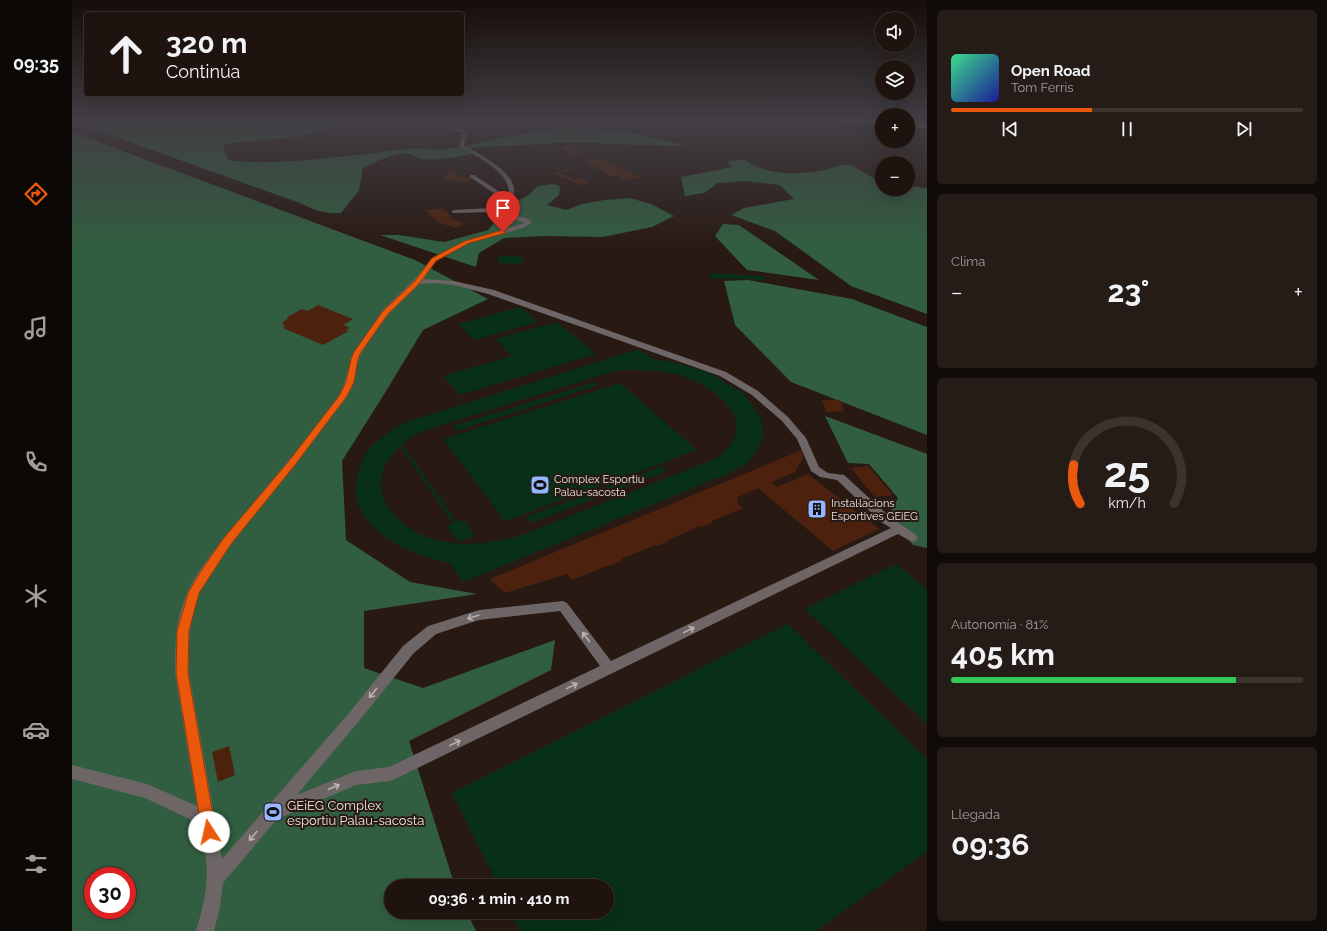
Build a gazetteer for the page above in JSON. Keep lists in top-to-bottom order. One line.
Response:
{"places":{"sports":["Complex Esportiu Palau-sacosta","GEiEG Complex esportiu Palau-sacosta"],"building":["Instal·lacions Esportives GEiEG"]},"page":{"tabs":"09:35","map_buttons":["+","−"],"turn":["320 m","Continúa"],"song":["Open Road","Tom Ferris"],"tile":["Clima",["Autonomía · 81%","405 km"],["Llegada","09:36"]],"heat":["−","23°","+"],"limit":"30","trip":"09:36 · 1 min · 410 m","gauge":["25","km/h"]}}
